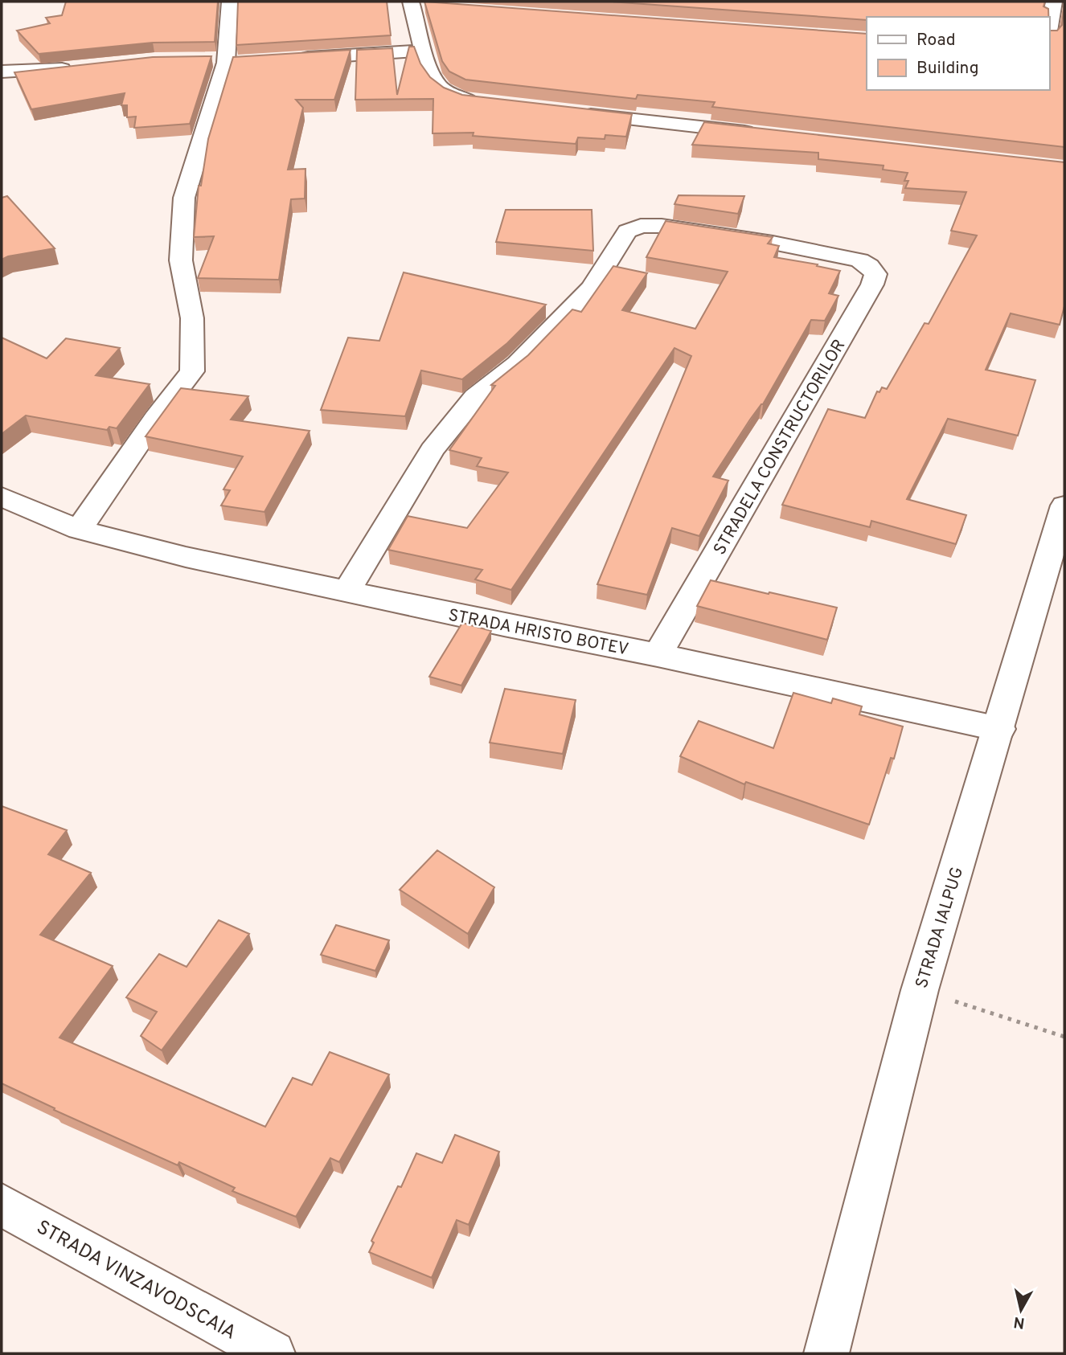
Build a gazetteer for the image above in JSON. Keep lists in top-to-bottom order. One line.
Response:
{"streets":{"street":["STRADELA CONSTRUCTORILOR","STRADA HRISTO BOTEV","STRADA IALPUG","STRADA VINZAVODSCAIA"]},"crossings":[["STRADELA CONSTRUCTORILOR","STRADA HRISTO BOTEV"],["STRADA HRISTO BOTEV","STRADA IALPUG"]],"legend":["Road","Building"],"north":"bottom"}
